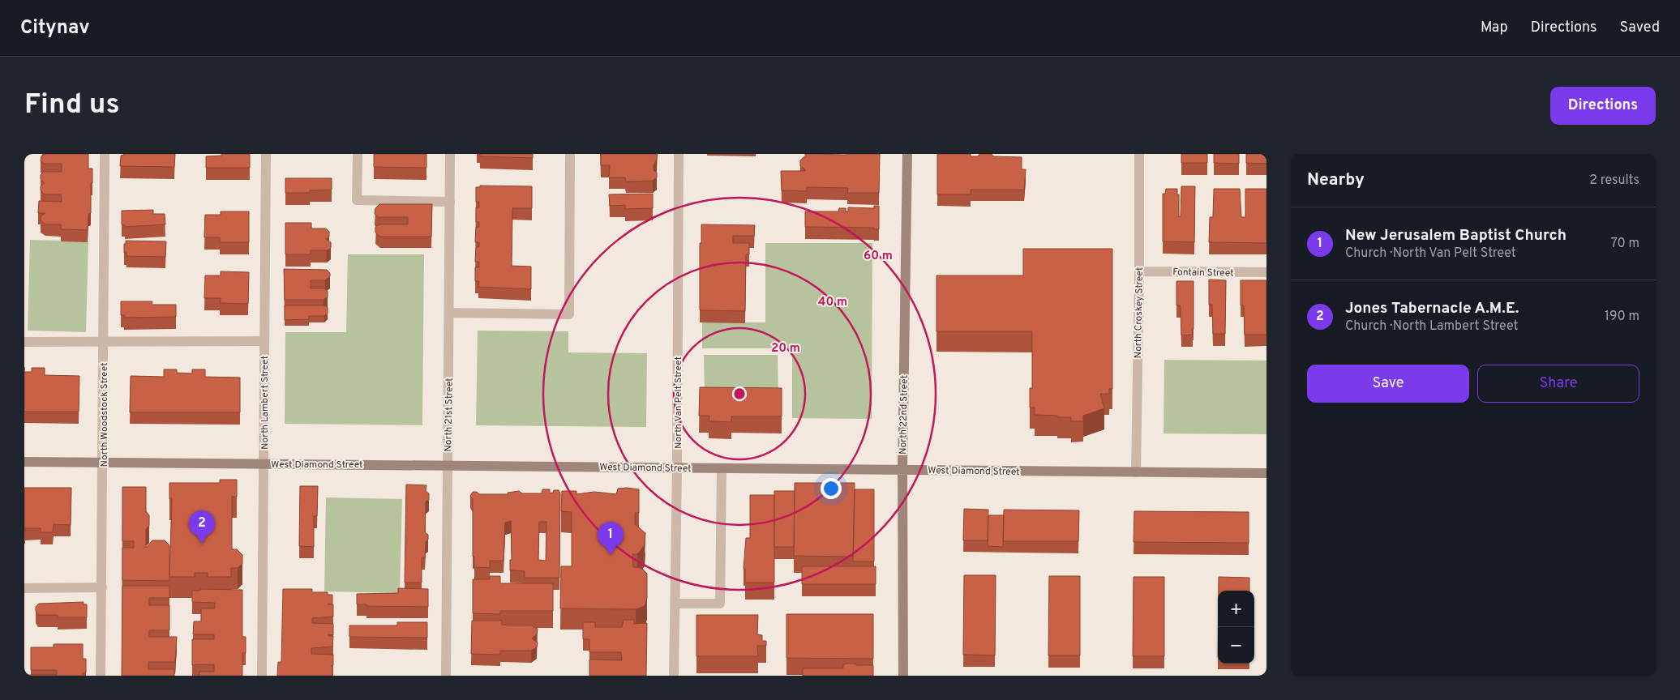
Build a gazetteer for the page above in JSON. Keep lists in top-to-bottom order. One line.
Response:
{"streets":{"main road":["North 22nd Street","West Diamond Street"],"street":["Fontain Street","North Croskey Street","North Lambert Street","North Van Pelt Street","North Woodstock Street","North 21st Street"]},"crossings":[["Fontain Street","North Croskey Street"],["North Croskey Street","West Diamond Street"],["North Lambert Street","West Diamond Street"],["North Van Pelt Street","West Diamond Street"],["North Woodstock Street","West Diamond Street"],["North 21st Street","West Diamond Street"],["North 22nd Street","West Diamond Street"]],"page":{"header":"Citynav","nav":["Map","Directions","Saved"],"buttons":["Directions",["Save","Share"]],"title":"Find us","heading":["Nearby","2 results"],"list":[{"mark":"1","name":"New Jerusalem Baptist Church","note":"Church · North Van Pelt Street","value":"70 m"},{"mark":"2","name":"Jones Tabernacle A.M.E.","note":"Church · North Lambert Street","value":"190 m"}],"pins":["2","1"],"map_buttons":["+","−"]},"rings":["60 m","40 m","20 m"]}
